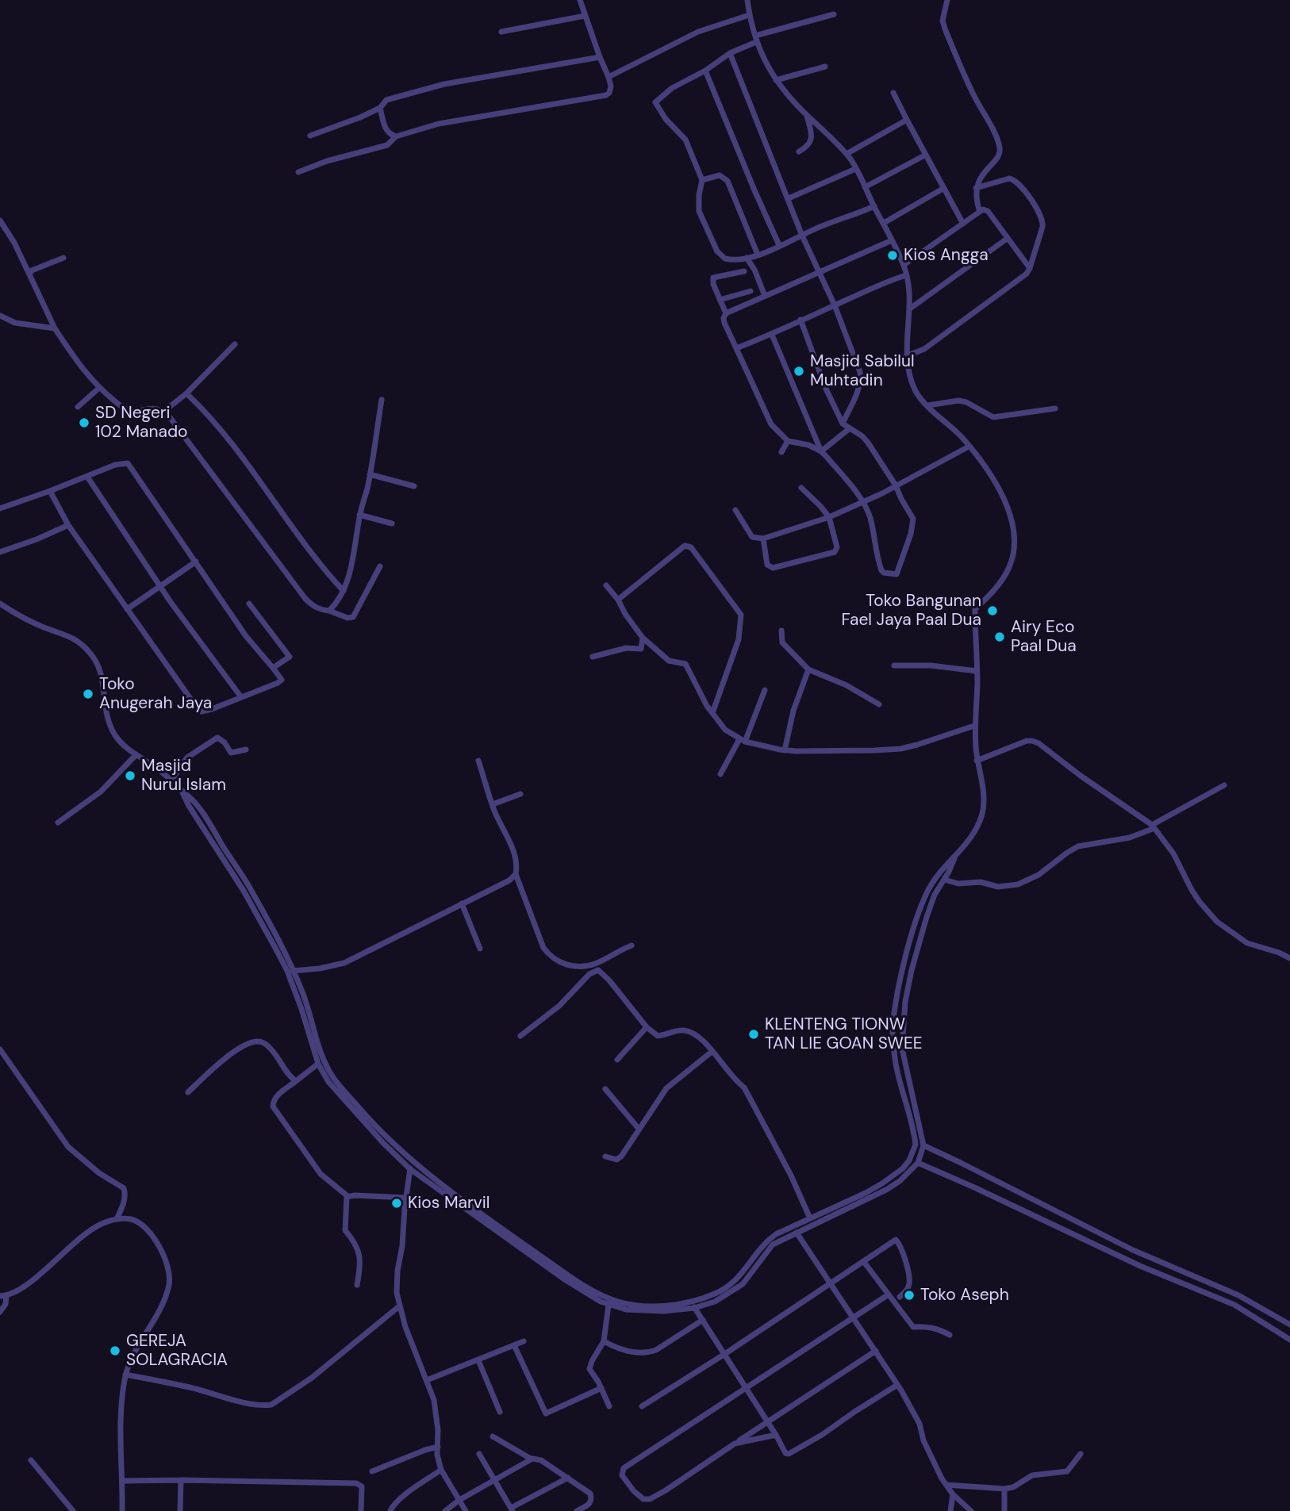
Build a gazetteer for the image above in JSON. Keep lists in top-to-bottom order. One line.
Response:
{"places":["Kios Angga","Masjid Sabilul Muhtadin","SD Negeri 102 Manado","Toko Bangunan Fael Jaya Paal Dua","Airy Eco Paal Dua","Toko Anugerah Jaya","Masjid Nurul Islam","KLENTENG TIONW TAN LIE GOAN SWEE","Kios Marvil","Toko Aseph","GEREJA SOLAGRACIA"]}
